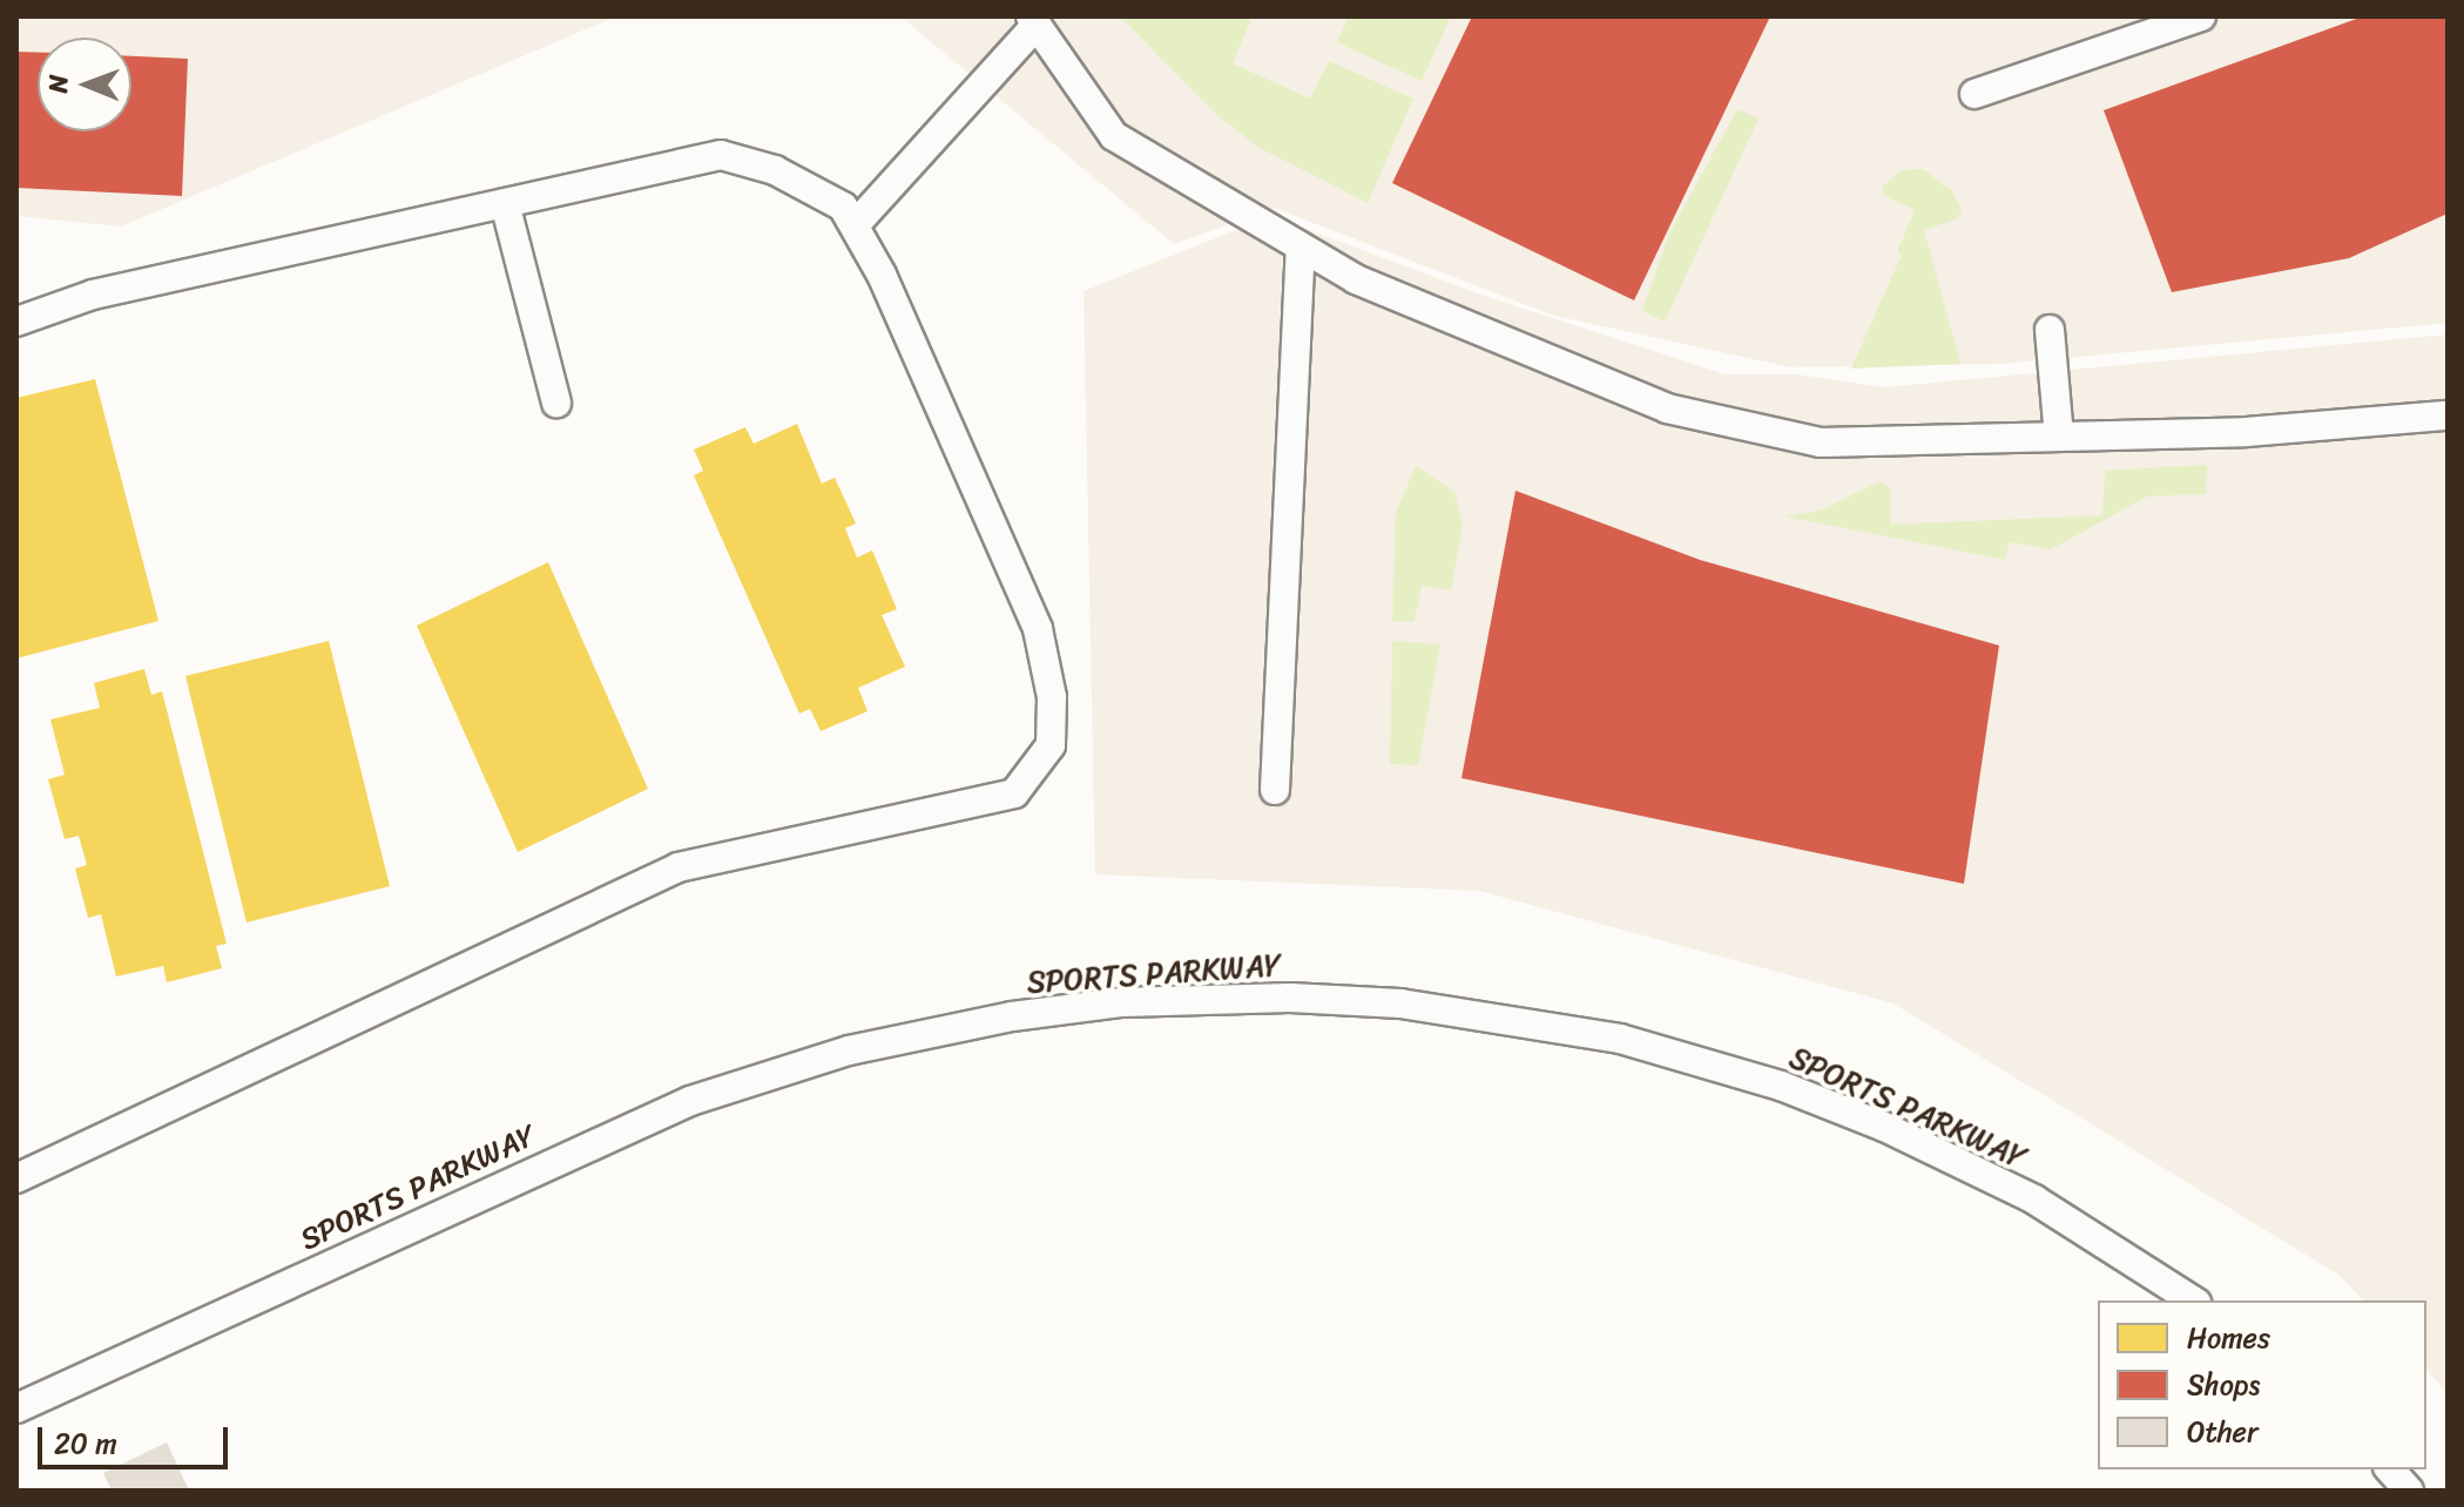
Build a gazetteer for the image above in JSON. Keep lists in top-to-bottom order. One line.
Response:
{"streets":{"lane":["SPORTS PARKWAY"]},"legend":["Homes","Shops","Other"],"scale_bar":"20 m","north":"left"}
